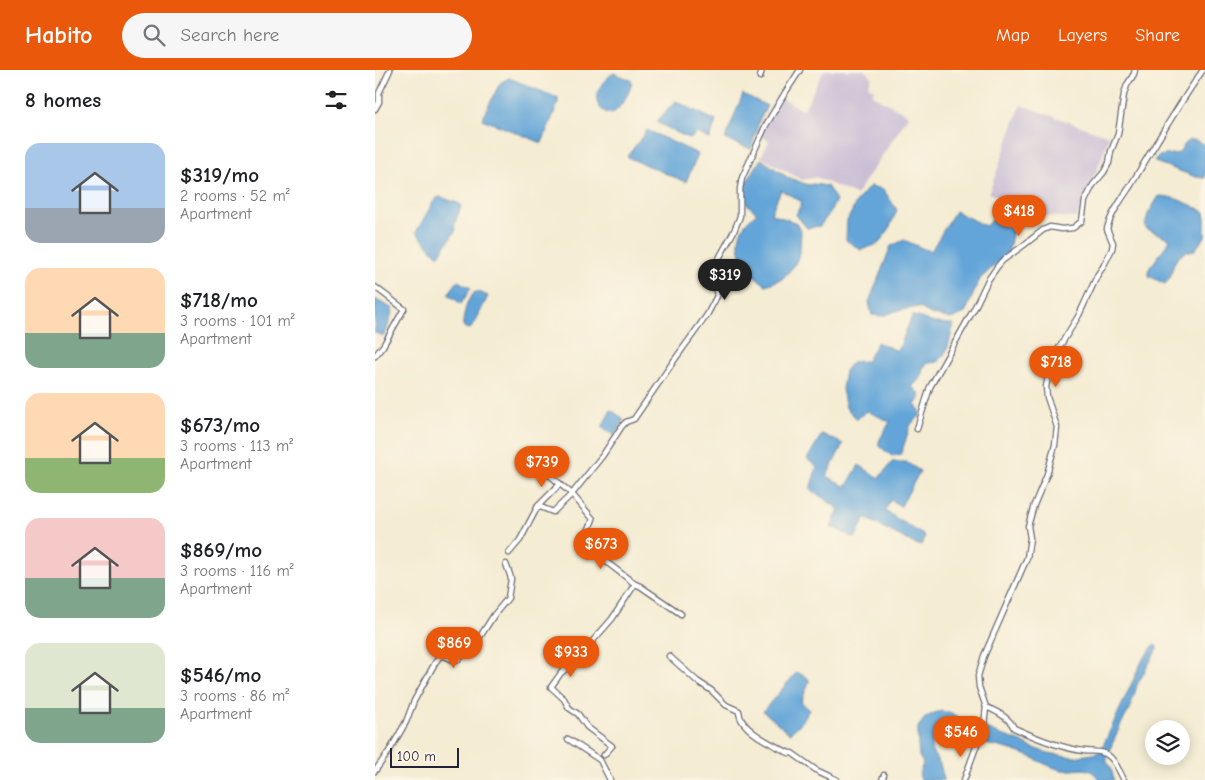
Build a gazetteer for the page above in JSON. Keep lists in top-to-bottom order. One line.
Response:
{"scale_bar":"100 m","page":{"header":"Habito","search":"Search here","nav":["Map","Layers","Share"],"heading":"8 homes","list":[{"name":"$319/mo","note":"2 rooms · 52 m² · Apartment"},{"name":"$718/mo","note":"3 rooms · 101 m² · Apartment"},{"name":"$673/mo","note":"3 rooms · 113 m² · Apartment"},{"name":"$869/mo","note":"3 rooms · 116 m² · Apartment"},{"name":"$546/mo","note":"3 rooms · 86 m² · Apartment"}],"price":["$418","$319","$718","$739","$673","$869","$933","$546"],"scale":"100 m"}}
